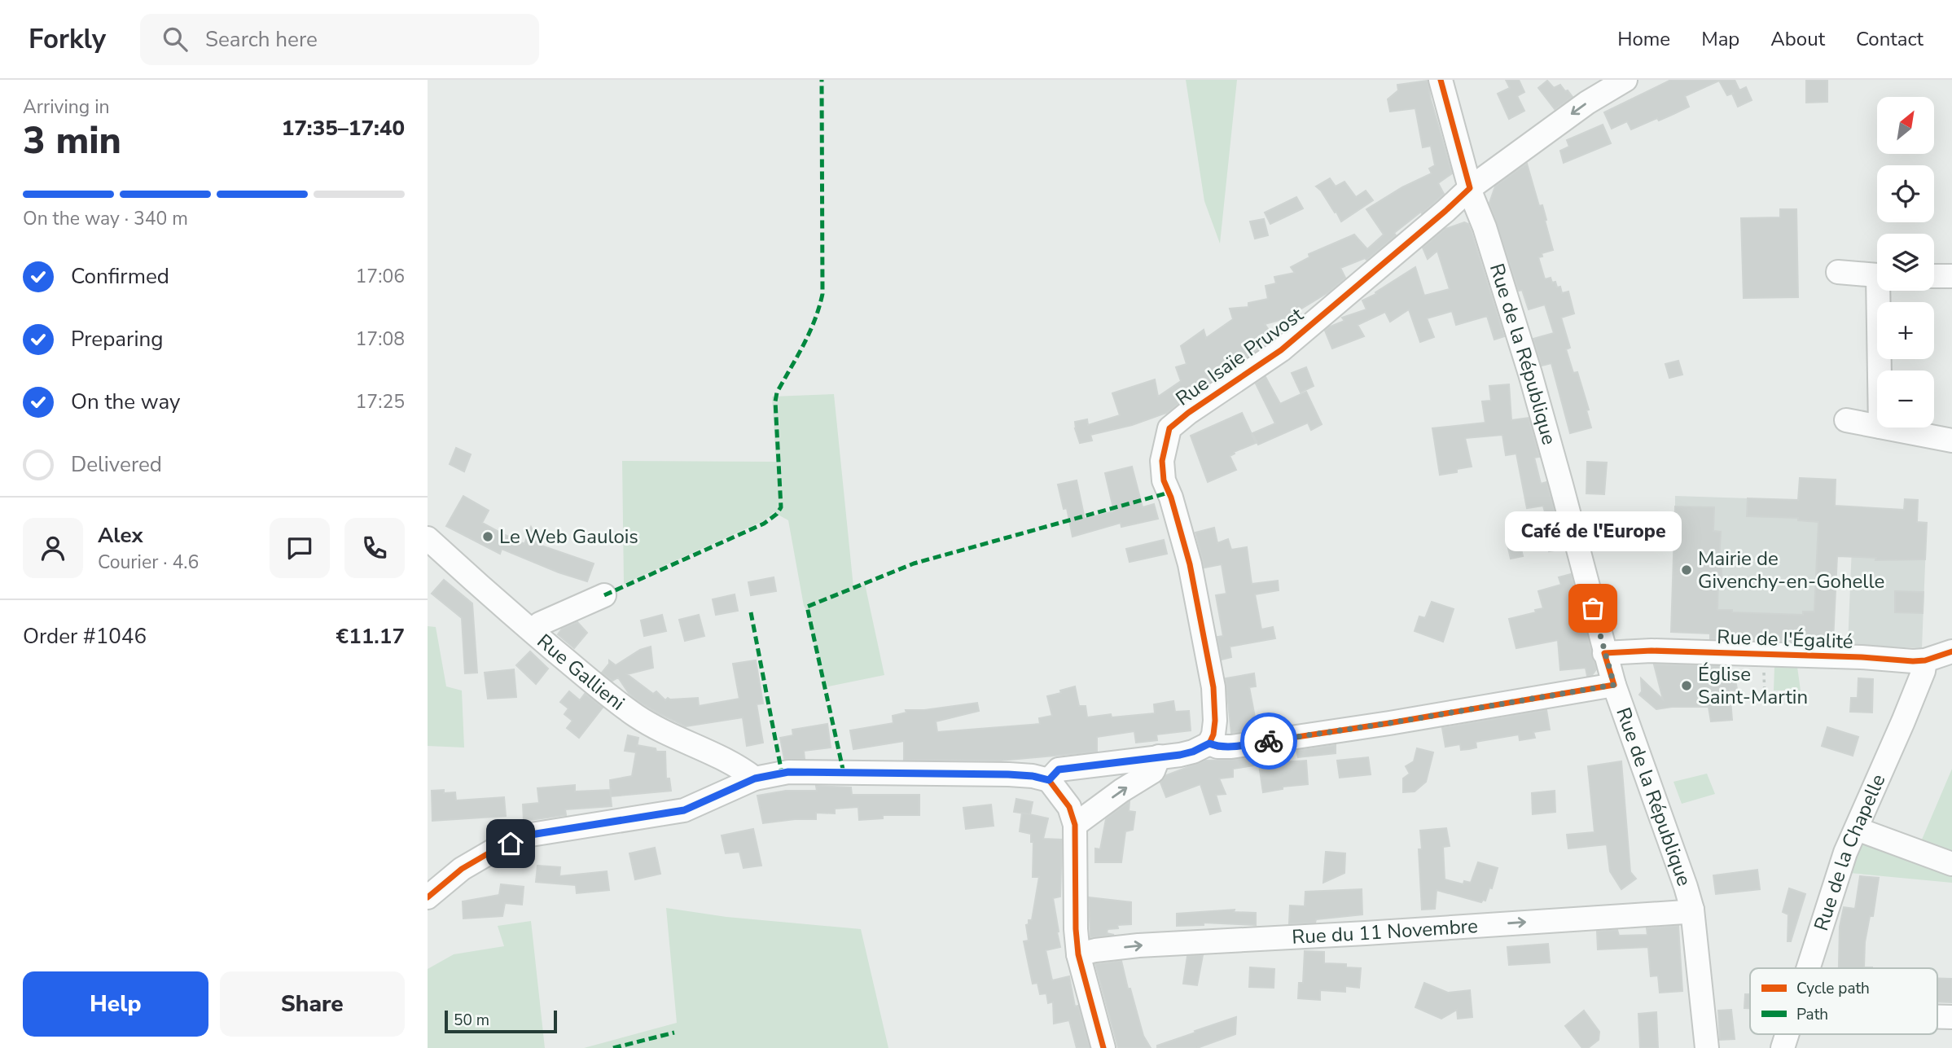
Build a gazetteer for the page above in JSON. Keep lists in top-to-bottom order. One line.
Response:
{"streets":{"street":["Rue de la République","Rue Isaïe Pruvost","Rue de l'Égalité","Rue Gallieni","Rue de la Chapelle","Rue du 11 Novembre"]},"crossings":[["Rue de la République","Rue Isaïe Pruvost"],["Rue de la République","Rue de l'Égalité"],["Rue de la République","Rue du 11 Novembre"],["Rue de l'Égalité","Rue de la Chapelle"]],"places":["Le Web Gaulois","Mairie de Givenchy-en-Gohelle","Café de l'Europe","Église Saint-Martin"],"legend":["Cycle path","Path"],"scale_bar":"50 m","north":"top right","page":{"header":"Forkly","search":"Search here","nav":["Home","Map","About","Contact"],"heading":["3 min","Arriving in","17:35–17:40"],"panel":["Alex","Courier · 4.6","Order #1046","€11.17"],"map_buttons":["+","−"],"bar":"On the way · 340 m","list":[["Confirmed","17:06"],["Preparing","17:08"],["On the way","17:25"],"Delivered"],"bubble":"Café de l'Europe","buttons":["Help","Share"],"scale":"50 m"}}
